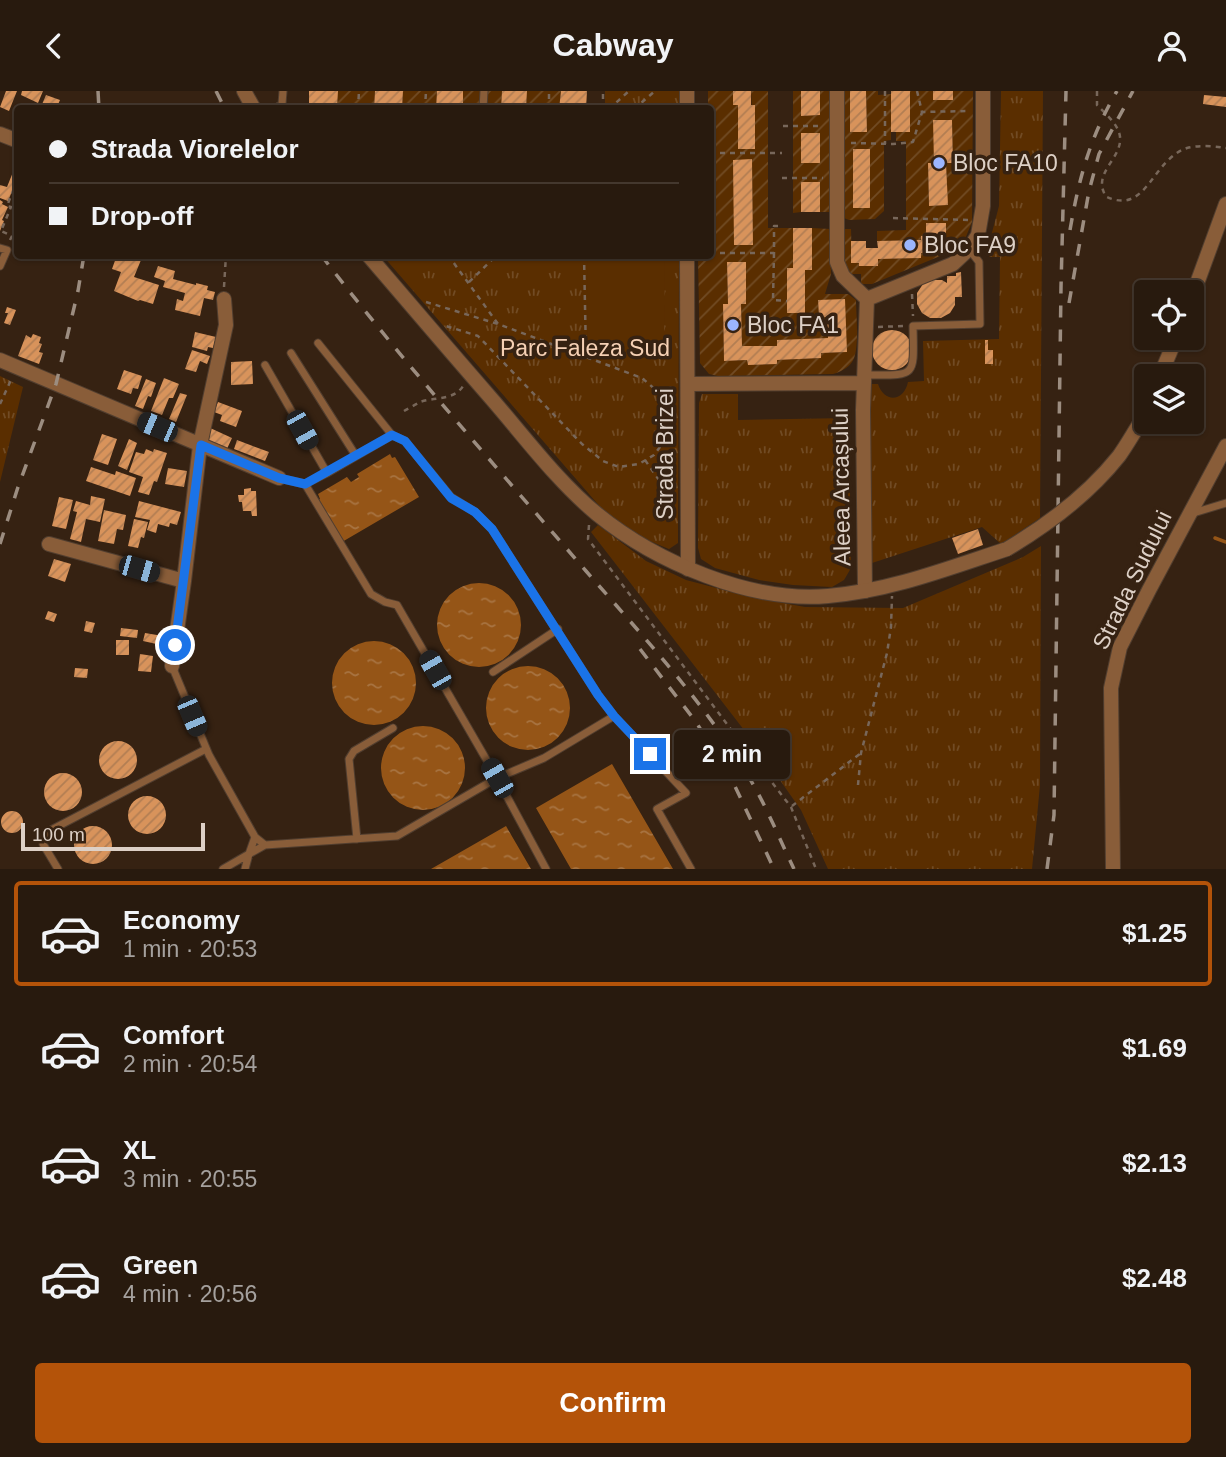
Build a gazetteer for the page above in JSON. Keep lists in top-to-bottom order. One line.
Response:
{"streets":{"street":["Strada Brizei","Aleea Arcașului","Strada Sudului"]},"crossings":[["Strada Brizei","Aleea Arcașului"]],"parks":["Parc Faleza Sud"],"places":["Bloc FA10","Bloc FA9","Bloc FA1"],"scale_bar":"100 m","page":{"header":"Cabway","banner":["Strada Viorelelor","Drop-off"],"bubble":"2 min","scale":"100 m","list":[{"name":"Economy","note":"1 min · 20:53","value":"$1.25"},{"name":"Comfort","note":"2 min · 20:54","value":"$1.69"},{"name":"XL","note":"3 min · 20:55","value":"$2.13"},{"name":"Green","note":"4 min · 20:56","value":"$2.48"}],"buttons":"Confirm"}}
